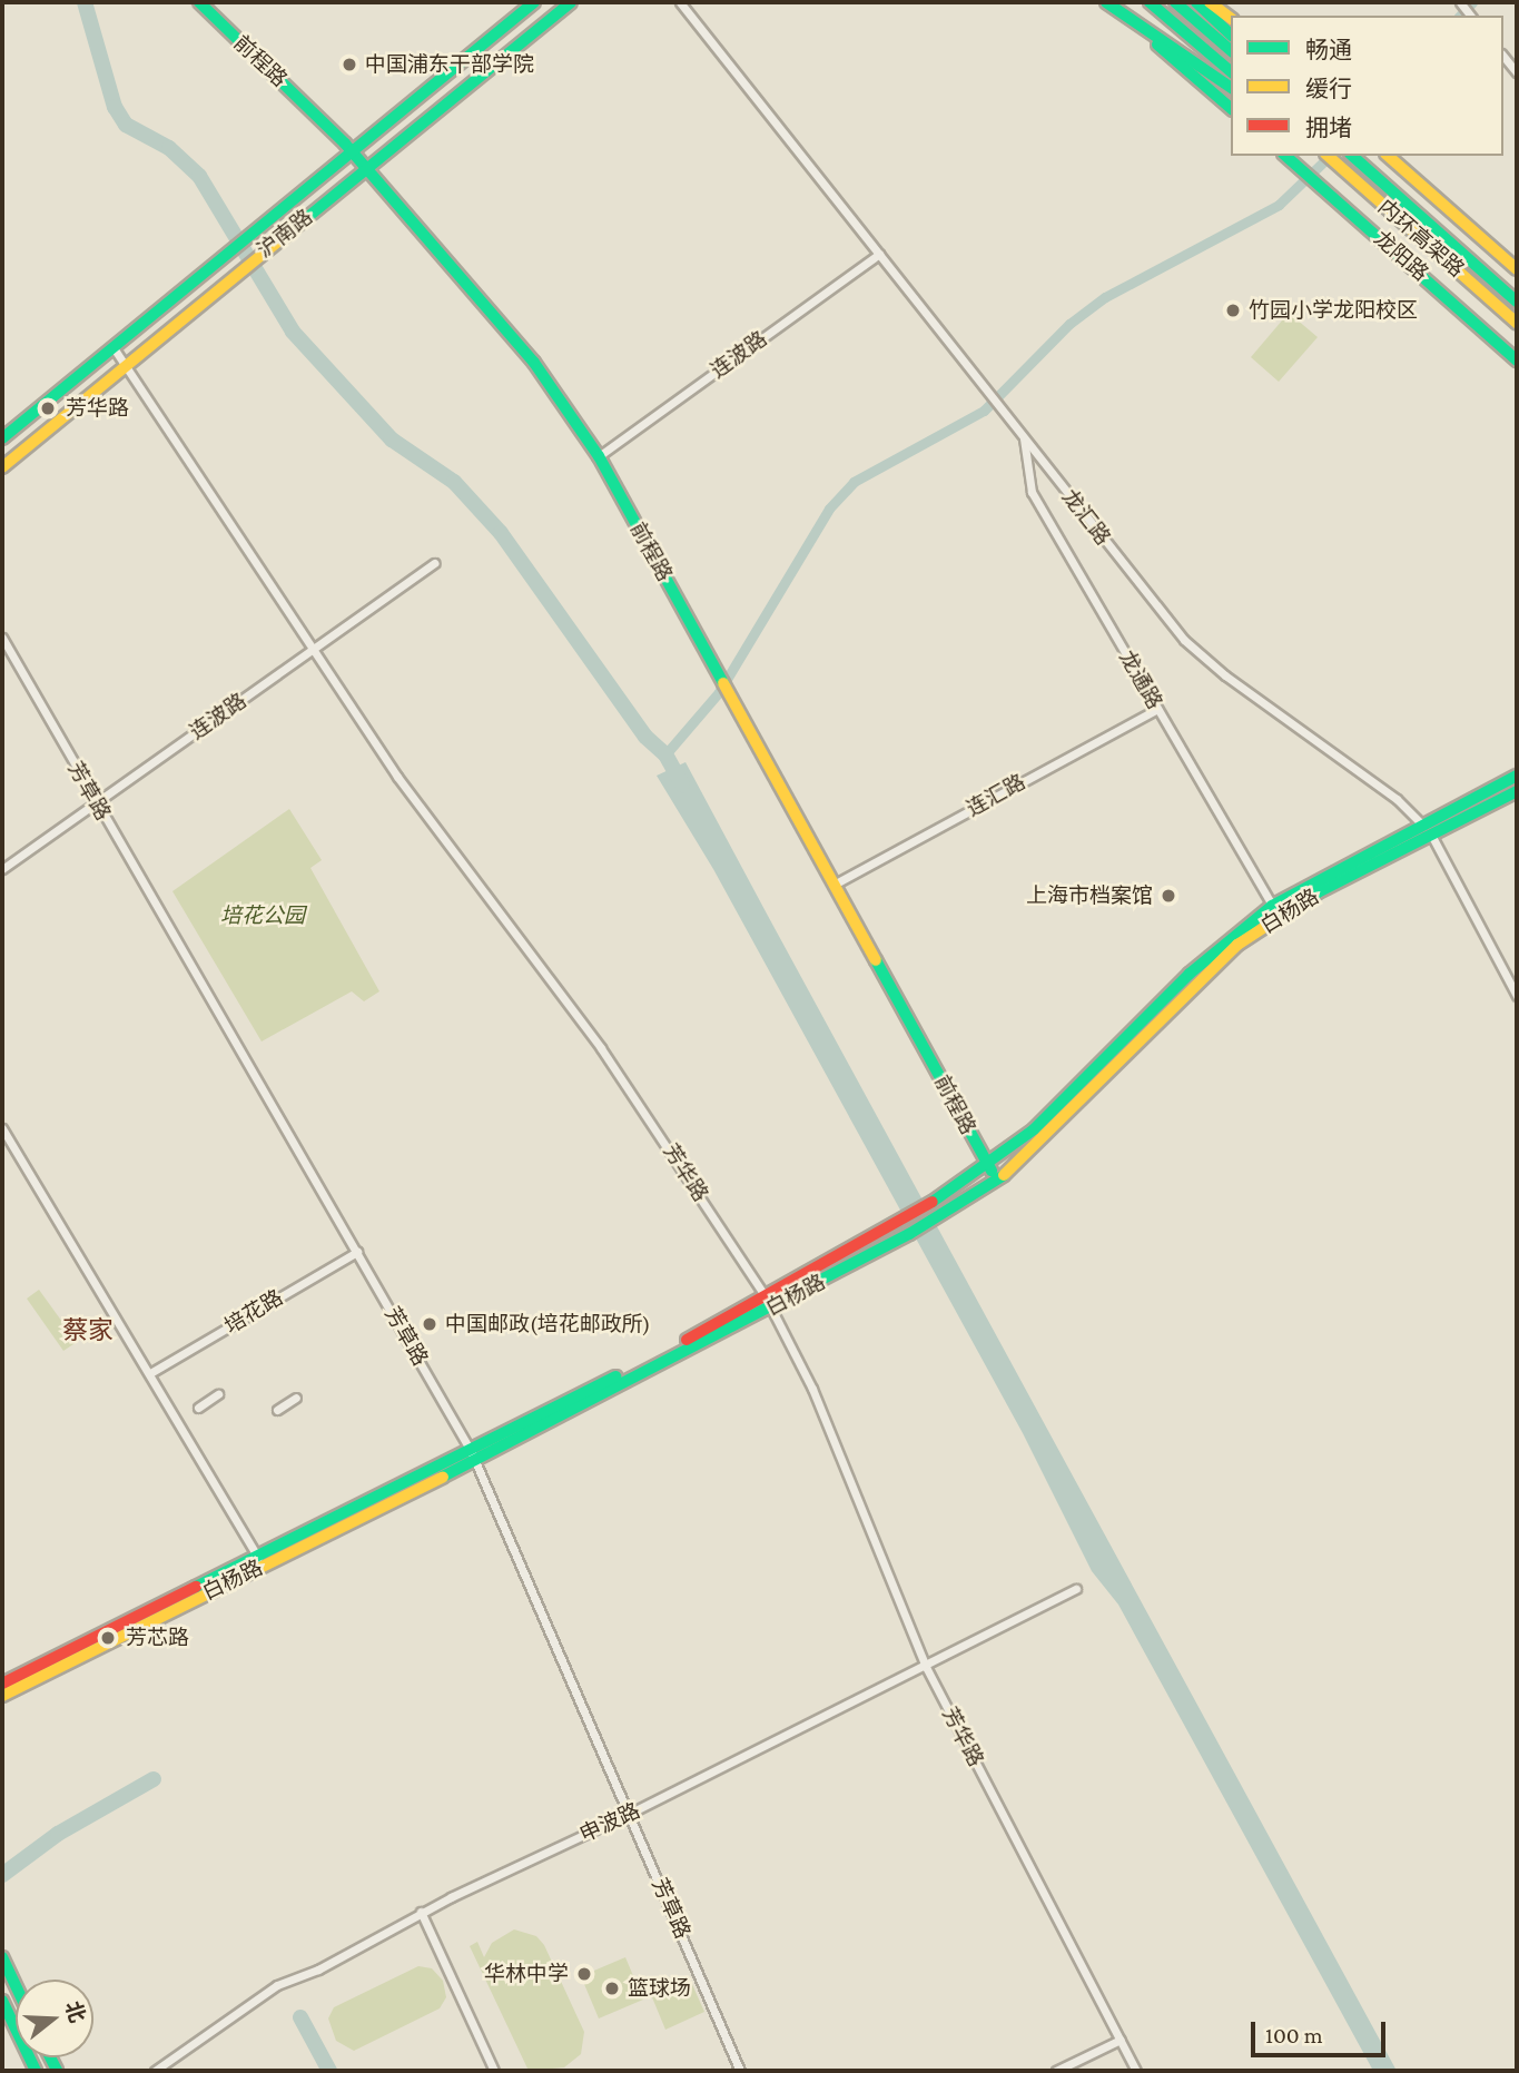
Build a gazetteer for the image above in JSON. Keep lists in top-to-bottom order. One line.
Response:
{"streets":{"main road":["前程路","沪南路","内环高架路","龙阳路","白杨路"],"street":["连波路","龙汇路","龙通路","芳草路","连汇路","芳华路","培花路","申波路"]},"crossings":[["前程路","沪南路"],["前程路","连波路"],["前程路","连汇路"],["前程路","白杨路"],["沪南路","芳华路"],["连波路","龙汇路"],["连波路","芳草路"],["连波路","芳华路"],["龙汇路","龙通路"],["龙汇路","白杨路"],["龙通路","连汇路"],["龙通路","白杨路"],["芳草路","白杨路"],["芳草路","培花路"],["芳草路","申波路"],["白杨路","芳华路"],["芳华路","申波路"]],"districts":["蔡家"],"parks":["培花公园"],"places":["中国浦东干部学院","竹园小学龙阳校区","芳华路","上海市档案馆","中国邮政(培花邮政所)","芳芯路","华林中学","篮球场"],"legend":["畅通","缓行","拥堵"],"scale_bar":"100 m","north":"right"}
